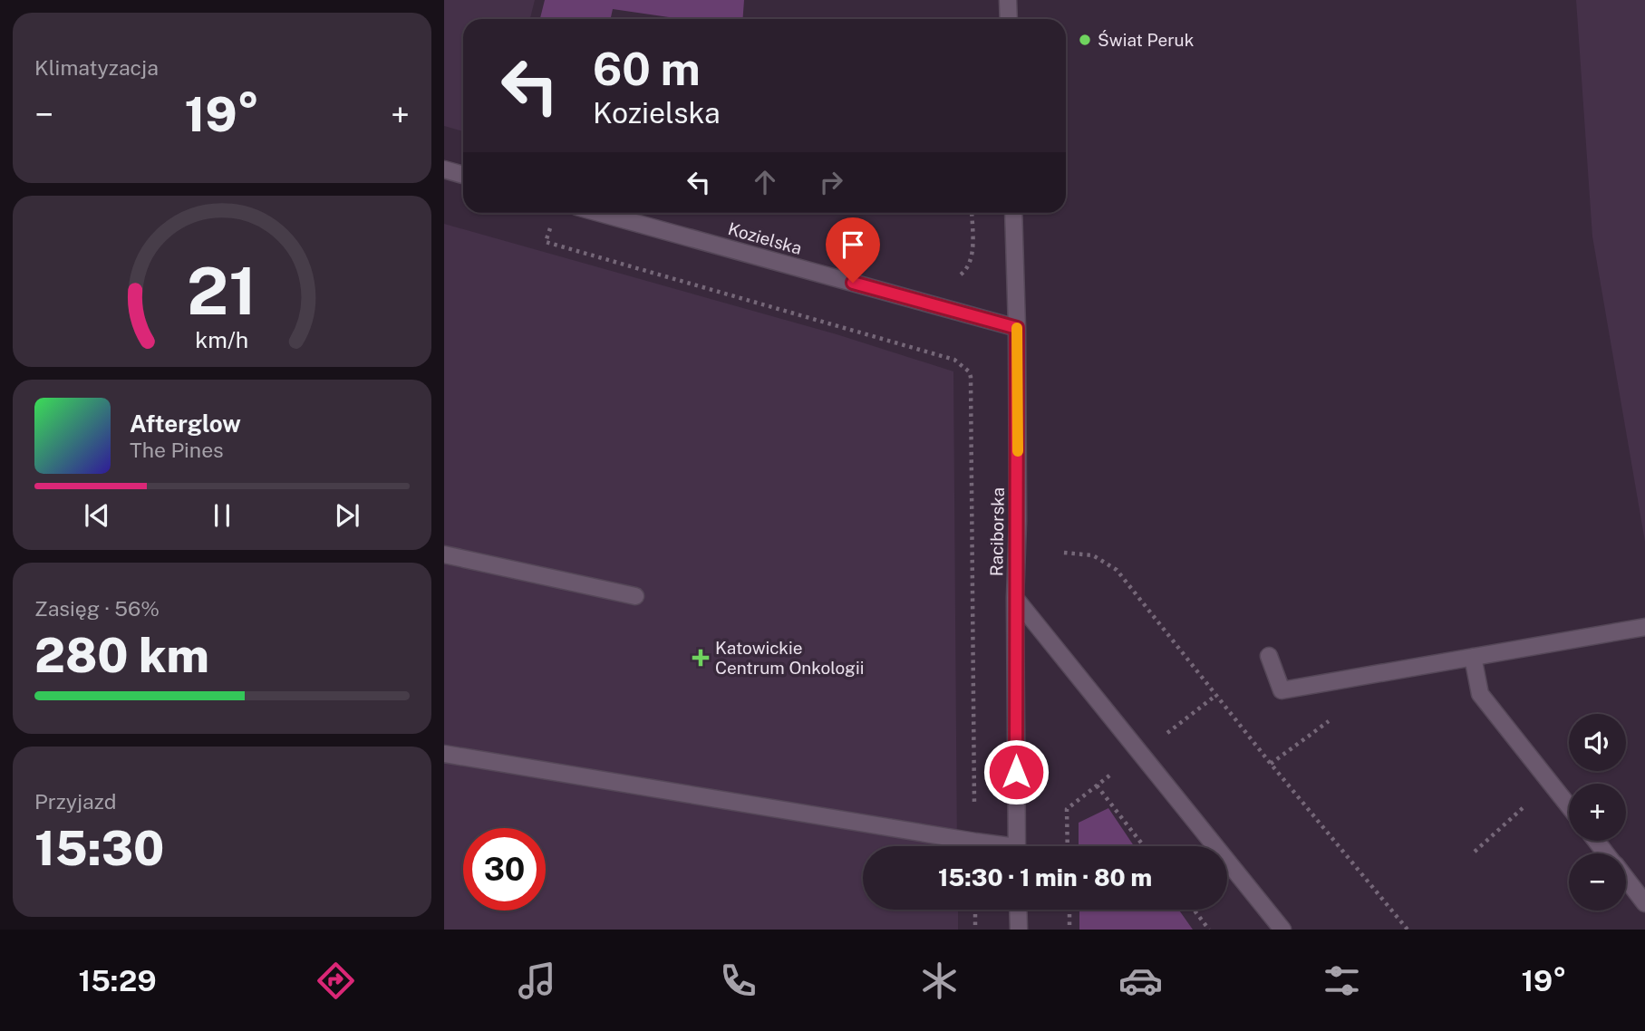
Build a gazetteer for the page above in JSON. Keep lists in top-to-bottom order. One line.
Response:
{"streets":{"street":["Kozielska","Raciborska"]},"crossings":[["Kozielska","Raciborska"]],"places":{"other":["Świat Peruk"],"health":["Katowickie Centrum Onkologii"]},"page":{"tile":["Klimatyzacja",["Zasięg · 56%","280 km"],["Przyjazd","15:30"]],"turn":["60 m","Kozielska"],"heat":["−","19°","+"],"song":["Afterglow","The Pines"],"map_buttons":["+","−"],"limit":"30","trip":"15:30 · 1 min · 80 m","tabs":["15:29","19°"],"gauge":["21","km/h"]}}
